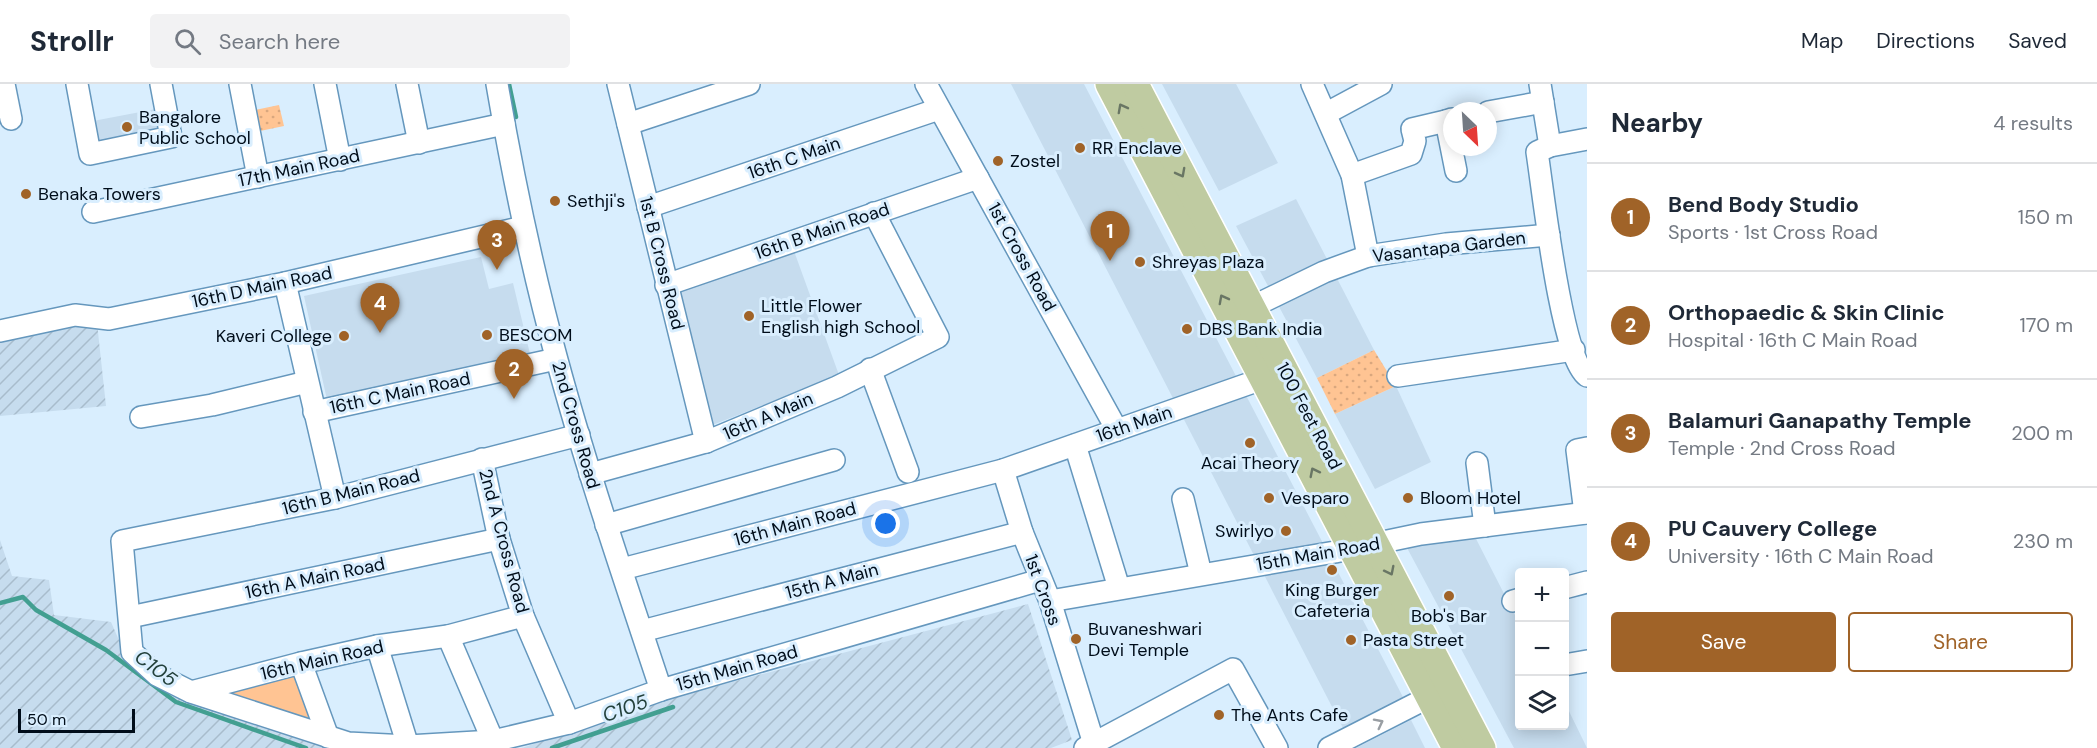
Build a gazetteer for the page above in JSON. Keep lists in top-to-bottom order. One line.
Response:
{"streets":{"main road":["100 Feet Road"],"street":["16th C Main","17th Main Road","16th B Main Road","Vasantapa Garden","1st Cross Road","1st B Cross Road","16th D Main Road","16th C Main Road","16th A Main","16th Main","2nd Cross Road","16th Main Road","2nd A Cross Road","15th Main Road","16th A Main Road","15th A Main","1st Cross"]},"crossings":[["16th C Main","1st Cross Road"],["16th C Main","1st B Cross Road"],["17th Main Road","2nd Cross Road"],["16th B Main Road","1st Cross Road"],["16th B Main Road","1st B Cross Road"],["16th B Main Road","16th A Main"],["16th B Main Road","2nd Cross Road"],["16th B Main Road","2nd A Cross Road"],["16th B Main Road","15th Main Road"],["Vasantapa Garden","100 Feet Road"],["1st Cross Road","16th Main"],["1st B Cross Road","16th A Main"],["16th D Main Road","2nd Cross Road"],["16th C Main Road","2nd Cross Road"],["16th A Main","2nd Cross Road"],["100 Feet Road","16th Main"],["100 Feet Road","15th Main Road"],["16th Main","16th Main Road"],["16th Main","1st Cross"],["2nd Cross Road","16th Main Road"],["2nd Cross Road","15th Main Road"],["2nd Cross Road","15th A Main"],["16th Main Road","2nd A Cross Road"],["16th Main Road","15th Main Road"],["16th Main Road","1st Cross"],["2nd A Cross Road","15th Main Road"],["2nd A Cross Road","16th A Main Road"],["15th Main Road","16th A Main Road"],["15th Main Road","1st Cross"],["15th A Main","1st Cross"]],"water":["C105"],"places":["Bangalore Public School","RR Enclave","Zostel","Benaka Towers","Sethji's","Shreyas Plaza","Little Flower English high School","DBS Bank India","BESCOM","Kaveri College","Acai Theory","Vesparo","Bloom Hotel","Swirlyo","King Burger Cafeteria","Bob's Bar","Buvaneshwari Devi Temple","Pasta Street","The Ants Cafe"],"scale_bar":"50 m","north":"bottom right","page":{"header":"Strollr","search":"Search here","nav":["Map","Directions","Saved"],"heading":["Nearby","4 results"],"list":[{"mark":"1","name":"Bend Body Studio","note":"Sports · 1st Cross Road","value":"150 m"},{"mark":"2","name":"Orthopaedic & Skin Clinic","note":"Hospital · 16th C Main Road","value":"170 m"},{"mark":"3","name":"Balamuri Ganapathy Temple","note":"Temple · 2nd Cross Road","value":"200 m"},{"mark":"4","name":"PU Cauvery College","note":"University · 16th C Main Road","value":"230 m"}],"pins":["1","3","4","2"],"map_buttons":["+","−"],"buttons":["Save","Share"],"scale":"50 m"}}
